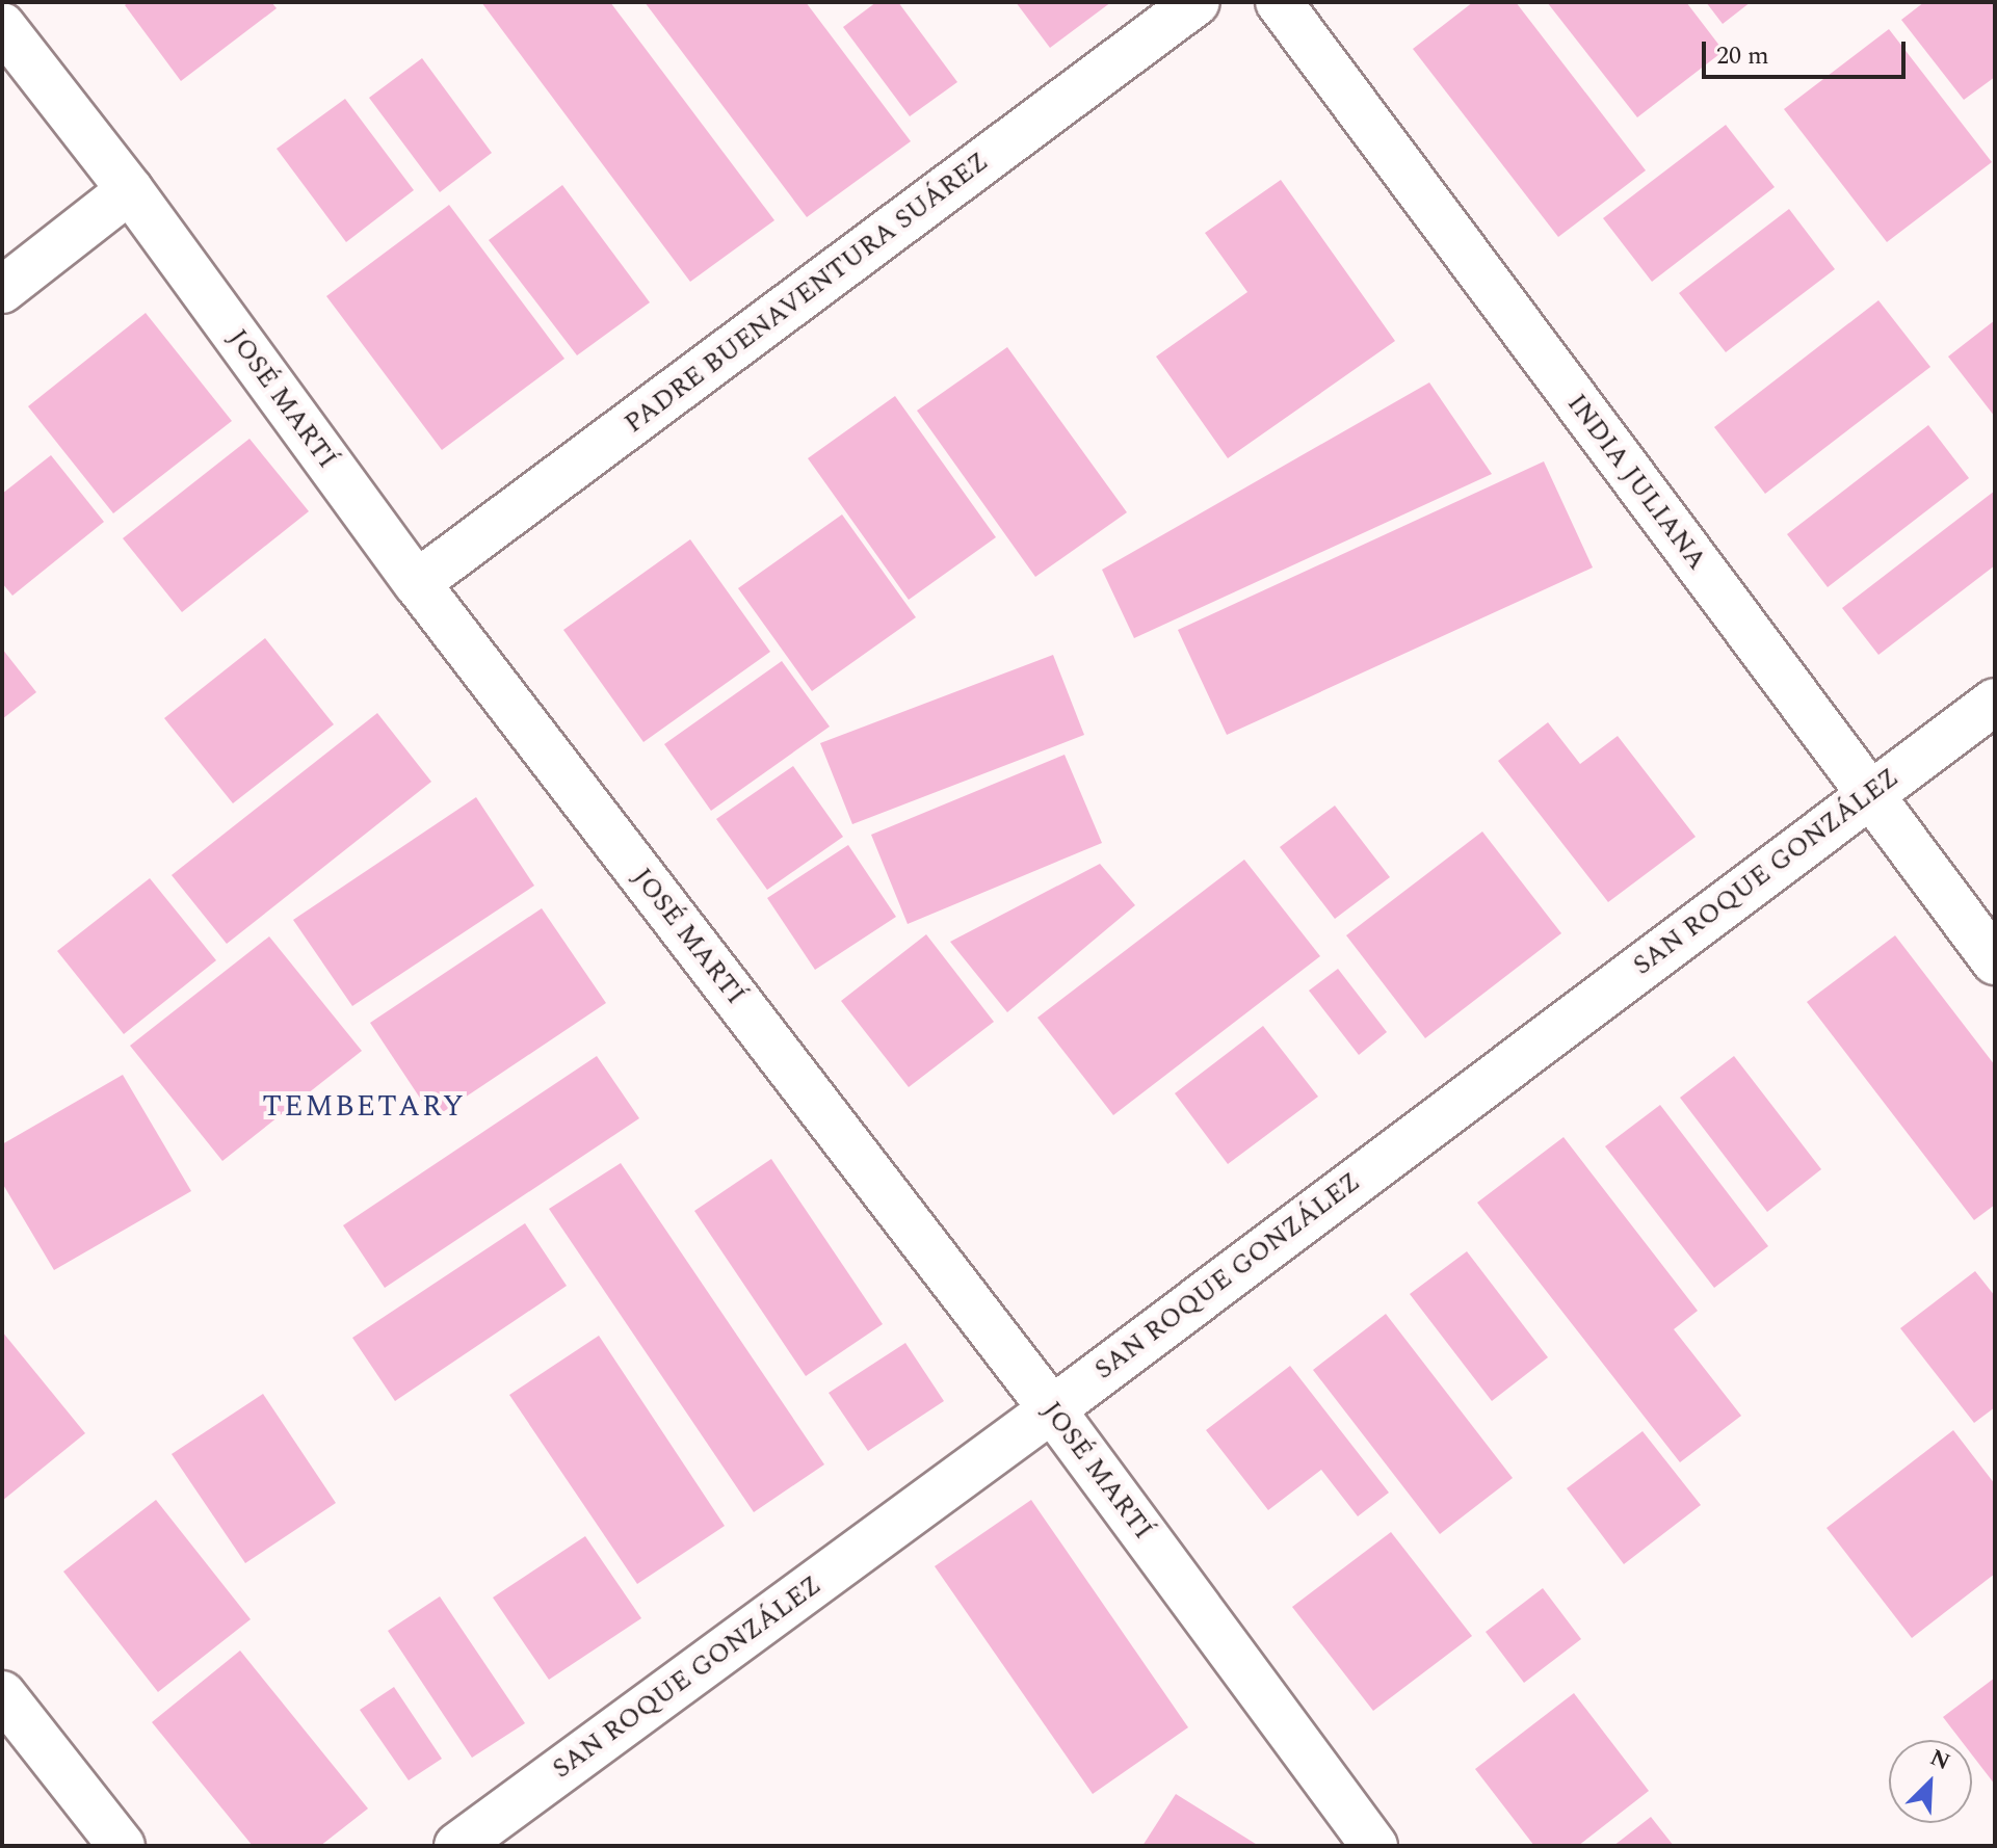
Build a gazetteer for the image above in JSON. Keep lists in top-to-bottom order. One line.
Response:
{"streets":{"street":["PADRE BUENAVENTURA SUÁREZ","JOSÉ MARTÍ","INDIA JULIANA","SAN ROQUE GONZÁLEZ"]},"crossings":[["PADRE BUENAVENTURA SUÁREZ","JOSÉ MARTÍ"],["JOSÉ MARTÍ","SAN ROQUE GONZÁLEZ"],["INDIA JULIANA","SAN ROQUE GONZÁLEZ"]],"districts":["TEMBETARY"],"scale_bar":"20 m","north":"top right"}
